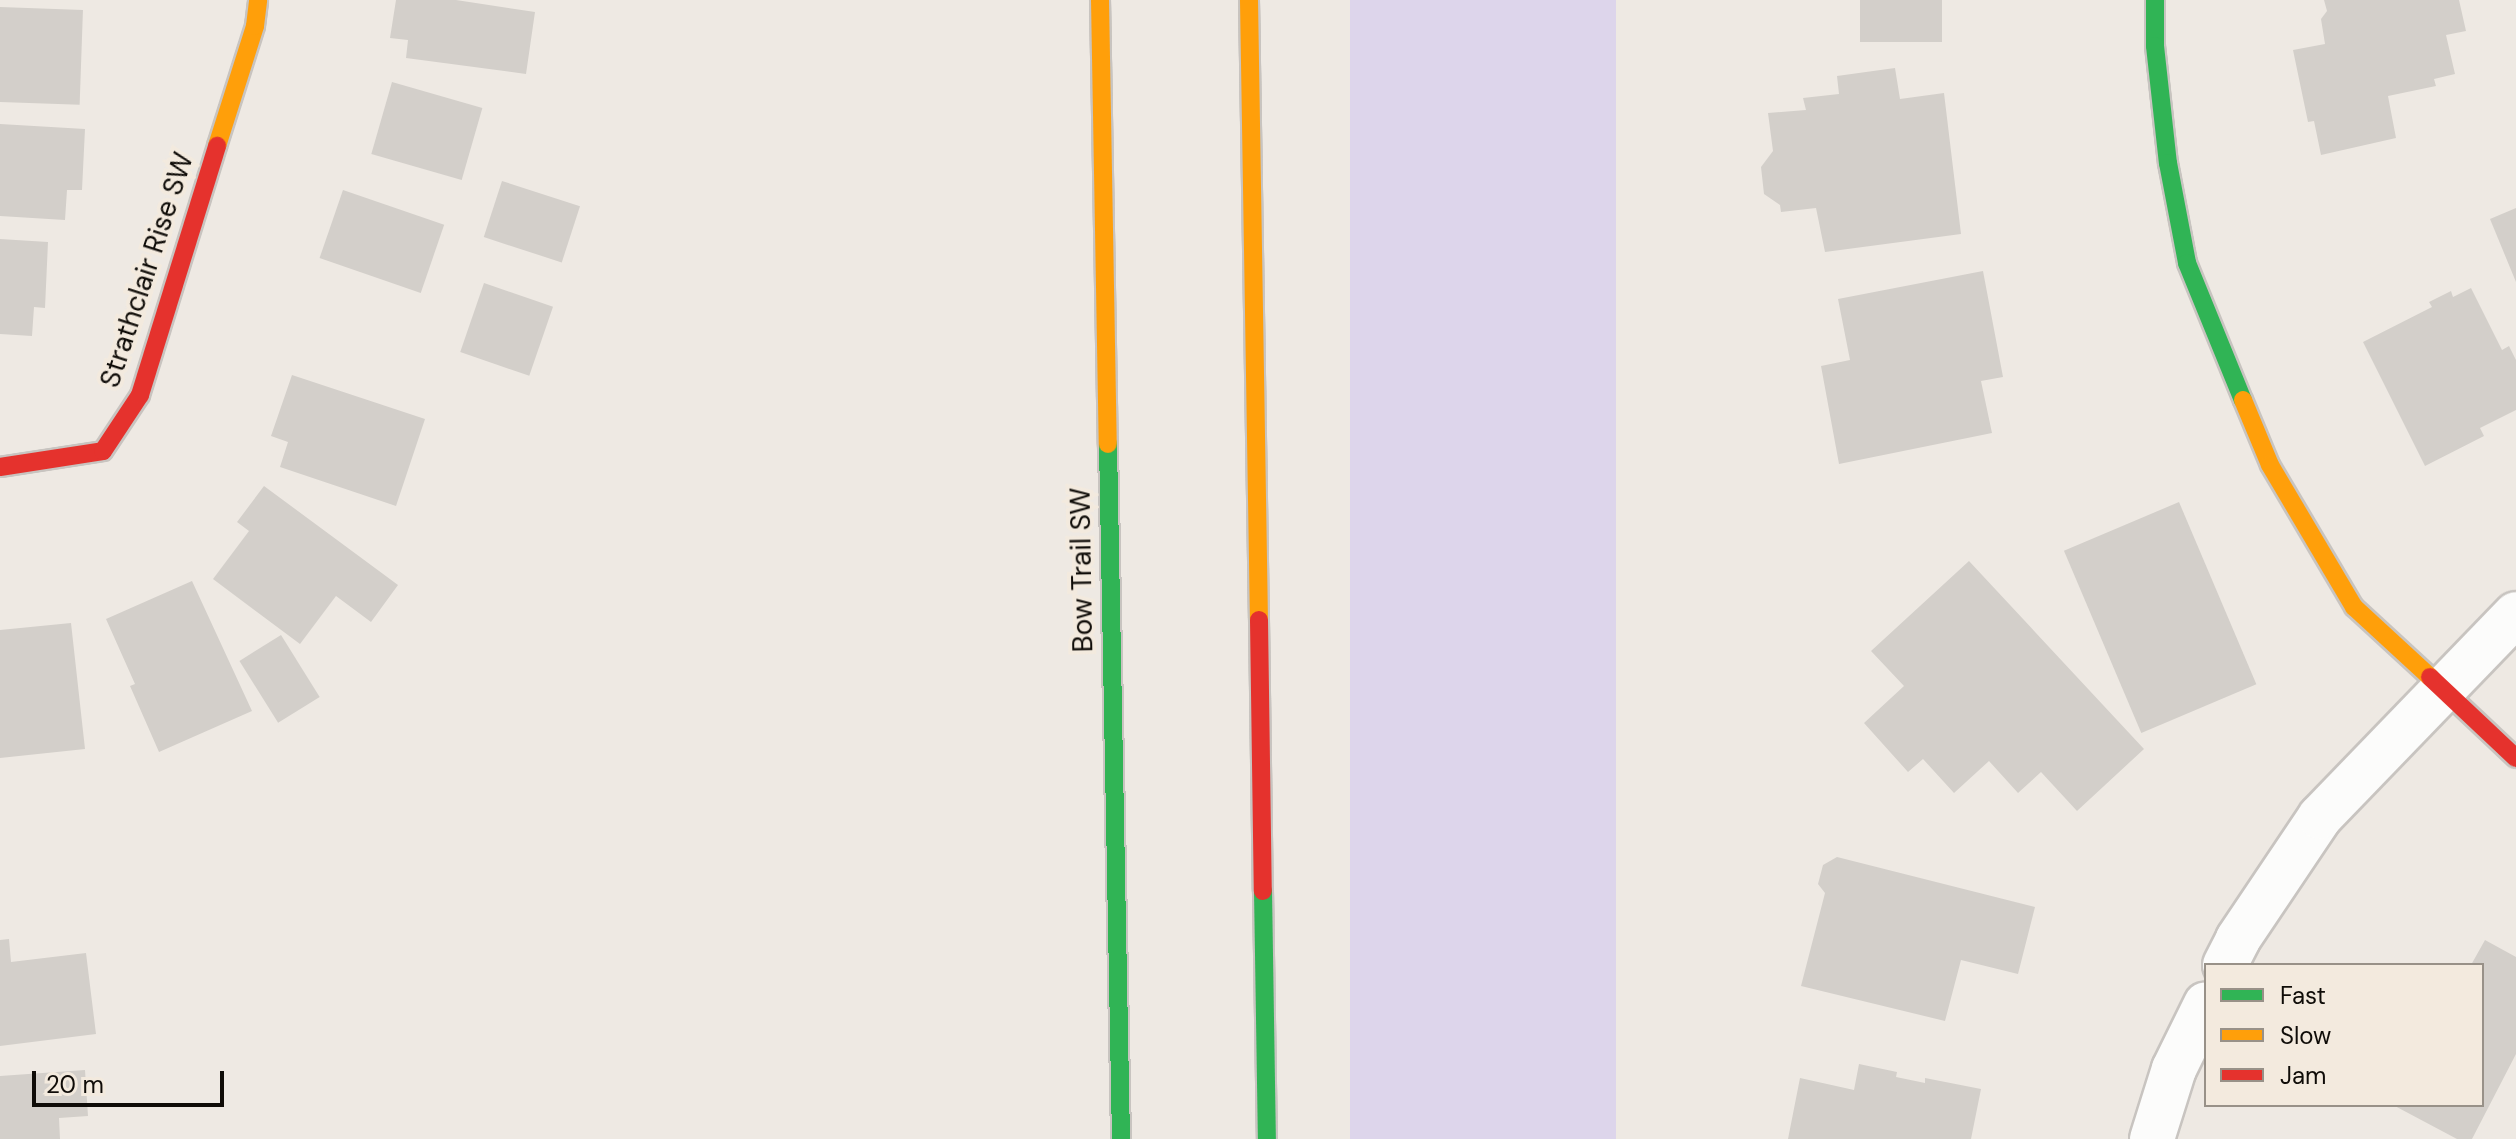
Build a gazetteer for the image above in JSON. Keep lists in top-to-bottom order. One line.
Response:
{"streets":{"main road":["Strathclair Rise SW","Bow Trail SW"]},"legend":["Fast","Slow","Jam"],"scale_bar":"20 m"}
